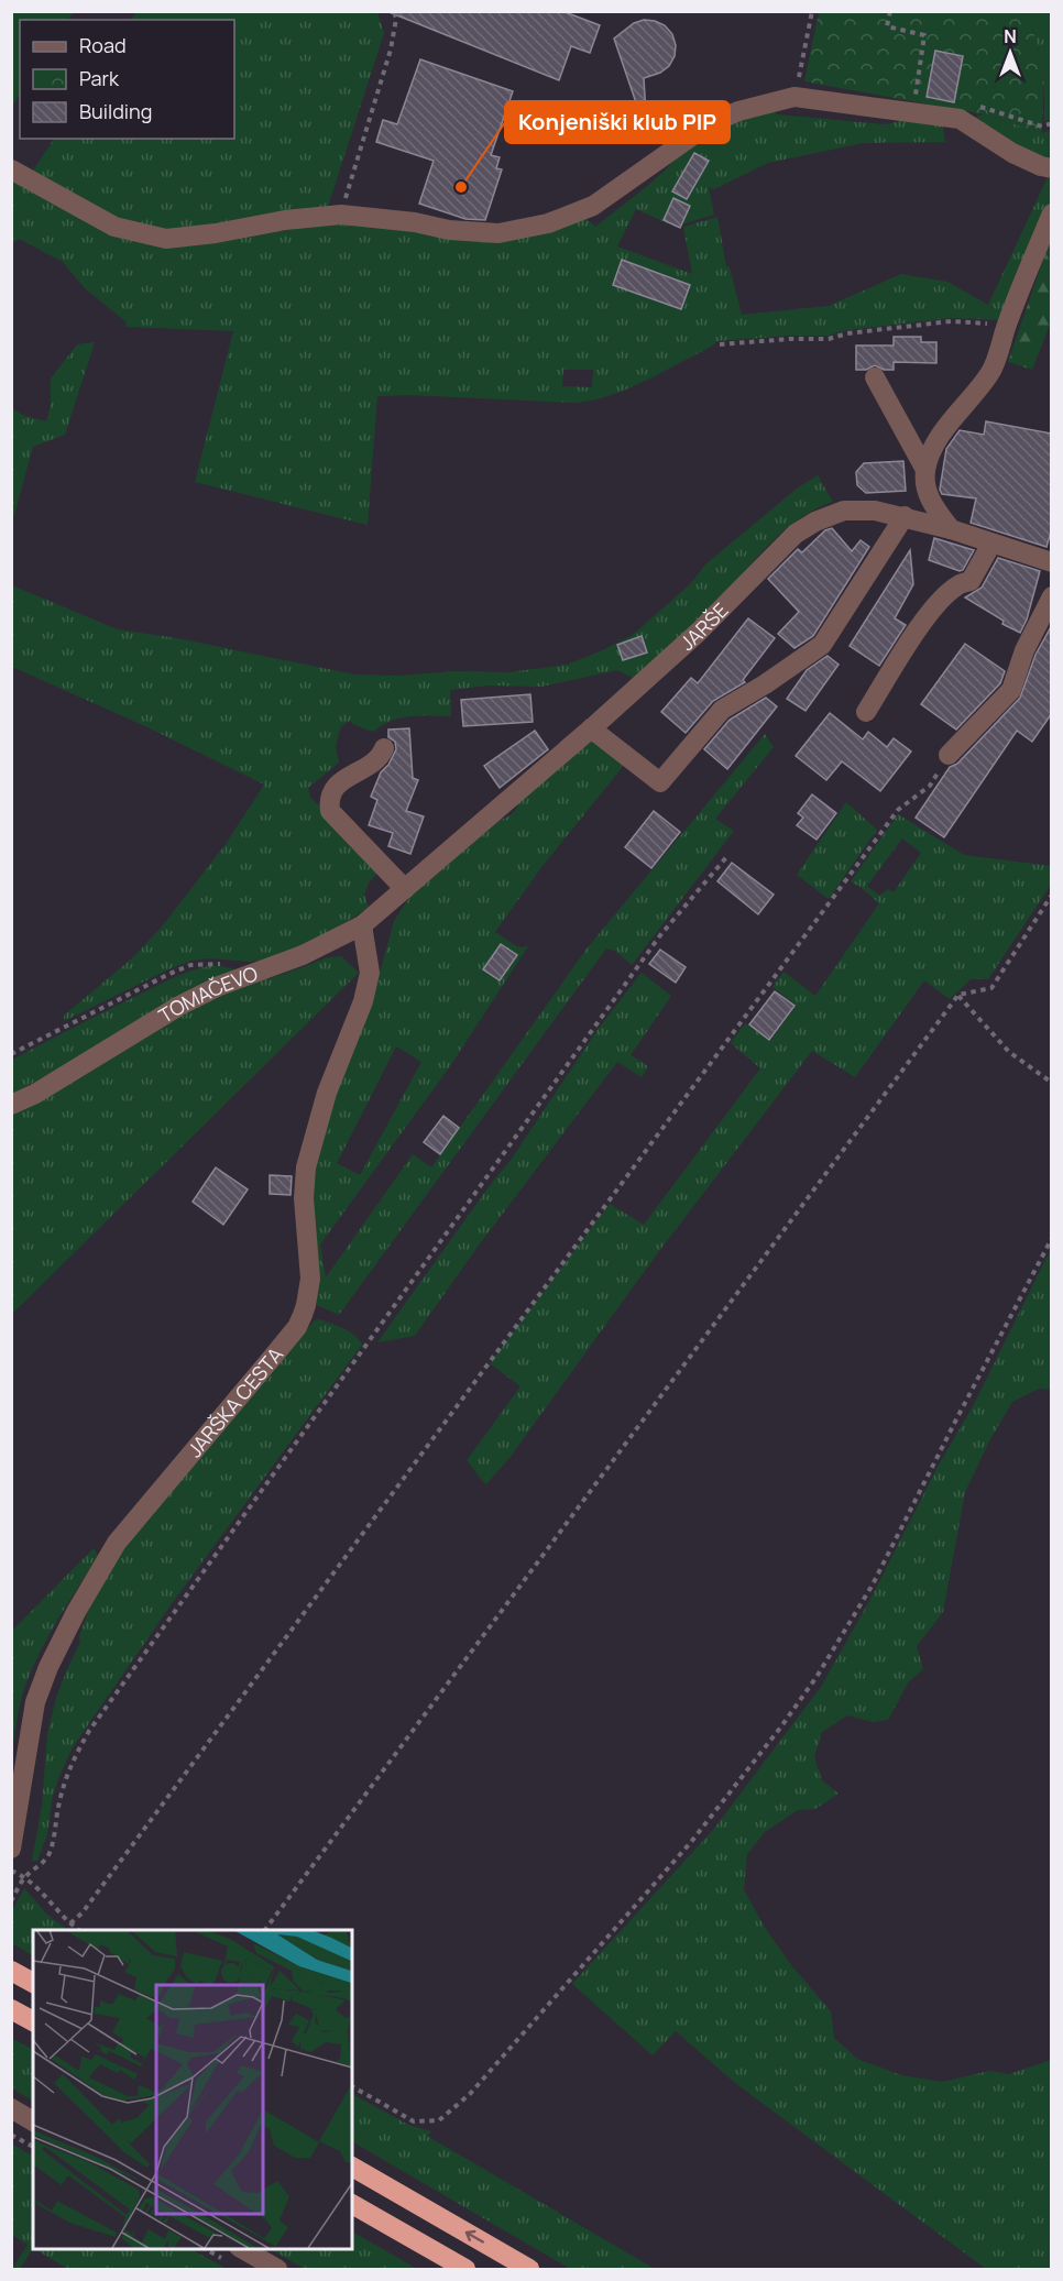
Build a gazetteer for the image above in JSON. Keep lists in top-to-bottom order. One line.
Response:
{"streets":{"street":["JARŠE","TOMAČEVO","JARŠKA CESTA"]},"crossings":[["JARŠE","TOMAČEVO"],["TOMAČEVO","JARŠKA CESTA"]],"places":["Konjeniški klub PIP"],"legend":["Road","Park","Building"],"north":"top"}
